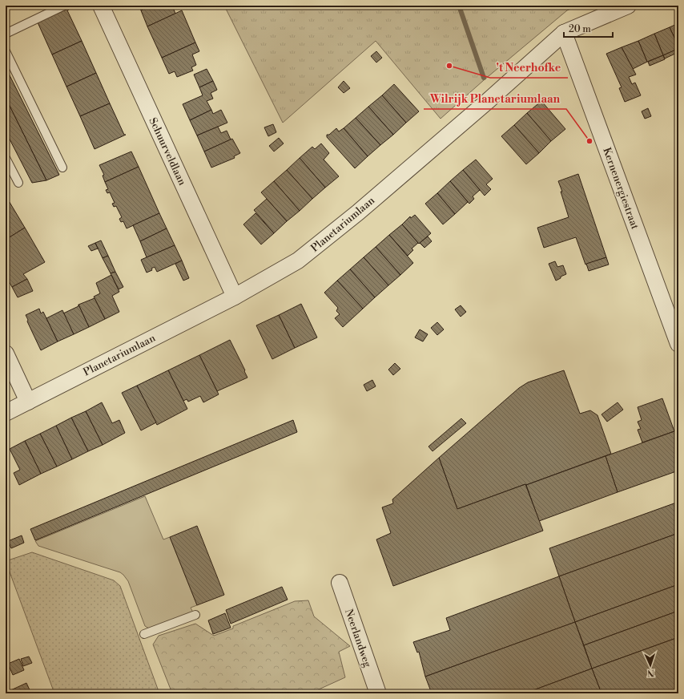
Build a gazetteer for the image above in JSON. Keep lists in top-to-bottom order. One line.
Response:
{"streets":{"street":["Schuurveldlaan","Kernenergiestraat","Planetariumlaan","Neerlandweg"]},"crossings":[["Schuurveldlaan","Planetariumlaan"],["Kernenergiestraat","Planetariumlaan"]],"places":["'t Neerhofke","Wilrijk Planetariumlaan"],"scale_bar":"20 m","north":"bottom"}
